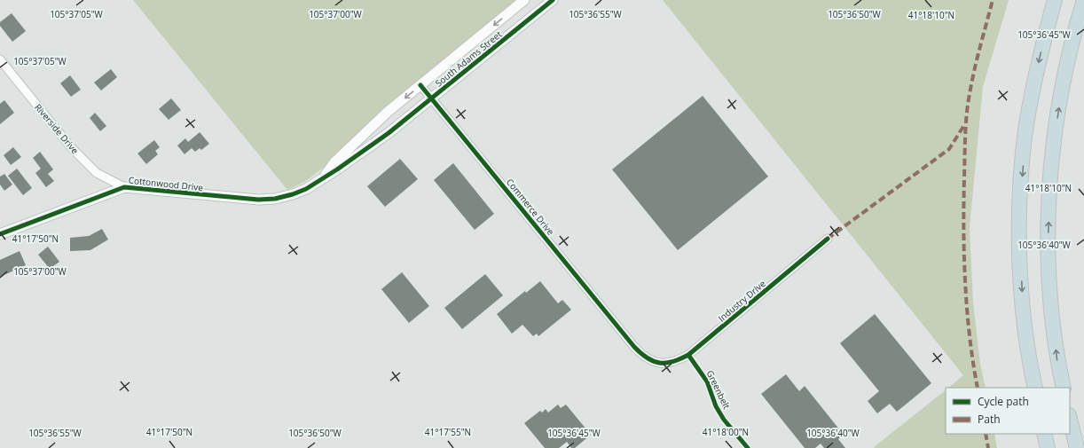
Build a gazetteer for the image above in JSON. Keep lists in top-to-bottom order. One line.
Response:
{"streets":{"street":["South Adams Street","Riverside Drive","Cottonwood Drive","Commerce Drive","Industry Drive"],"cycle path":["Greenbelt"]},"crossings":[["South Adams Street","Cottonwood Drive"],["South Adams Street","Commerce Drive"],["Riverside Drive","Cottonwood Drive"],["Commerce Drive","Industry Drive"]],"legend":["Cycle path","Path"],"coordinates":["105°37'05\"W","105°37'00\"W","105°36'55\"W","105°36'50\"W","41°18'10\"N","105°36'45\"W","41°17'50\"N","105°36'40\"W","41°17'55\"N","41°18'00\"N"]}
